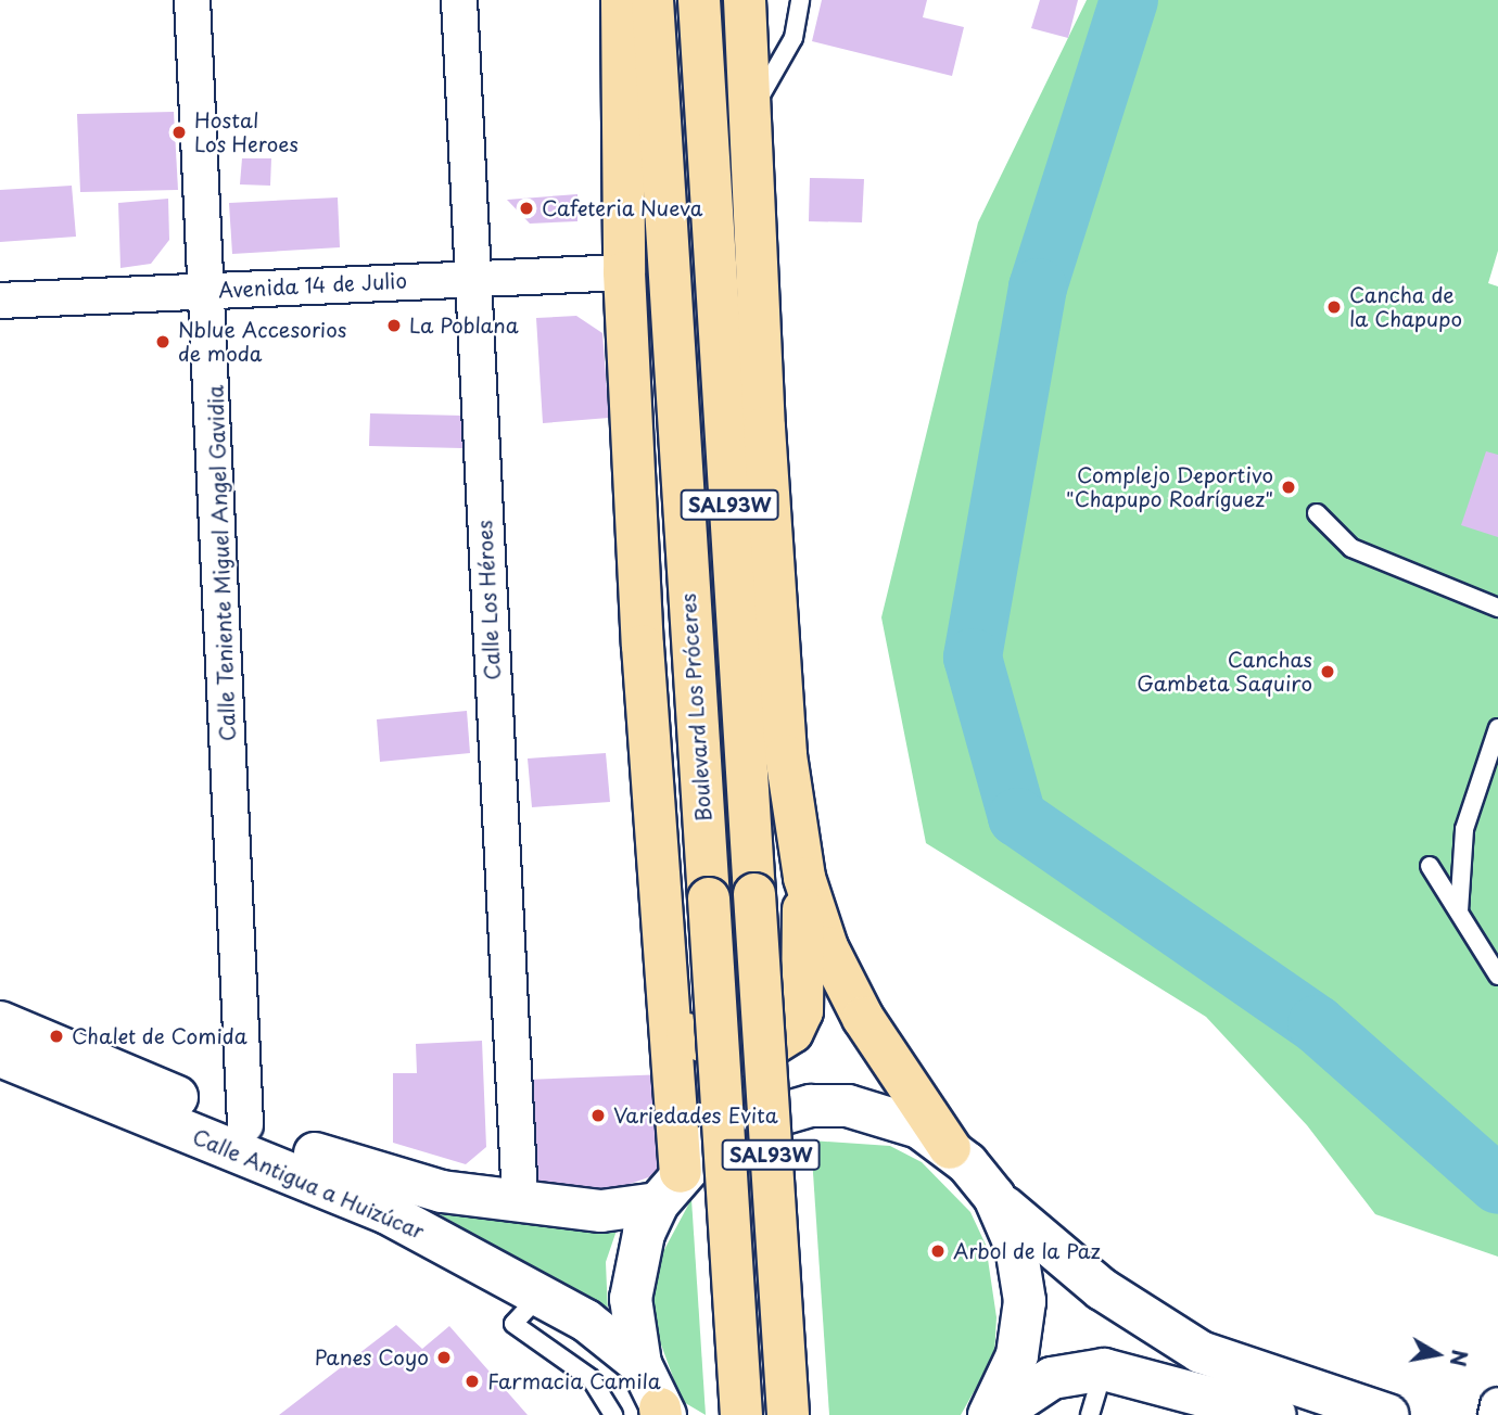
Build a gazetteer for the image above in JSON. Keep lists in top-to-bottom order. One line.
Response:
{"streets":{"highway":["SAL93W","Boulevard Los Próceres"],"main road":["Calle Antigua a Huizúcar"],"street":["Avenida 14 de Julio","Calle Teniente Miguel Angel Gavidia","Calle Los Héroes"]},"crossings":[["Avenida 14 de Julio","Calle Teniente Miguel Angel Gavidia"],["Avenida 14 de Julio","Calle Los Héroes"],["Calle Teniente Miguel Angel Gavidia","Calle Antigua a Huizúcar"],["Calle Los Héroes","Calle Antigua a Huizúcar"]],"places":["Hostal Los Heroes","Cafeteria Nueva","Cancha de la Chapupo","La Poblana","Nblue Accesorios de moda","Complejo Deportivo \"Chapupo Rodríguez\"","Canchas Gambeta Saquiro","Chalet de Comida","Variedades Evita","Arbol de la Paz","Panes Coyo","Farmacia Camila"],"north":"right"}
